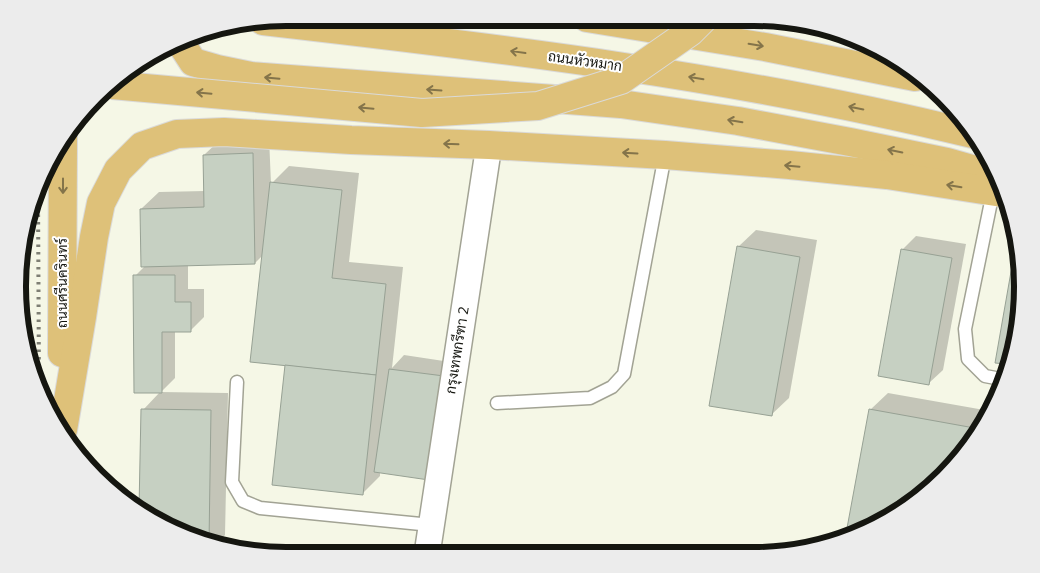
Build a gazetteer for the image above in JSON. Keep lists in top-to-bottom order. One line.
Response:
{"streets":{"main road":["ถนนหัวหมาก","ถนนศรีนครินทร์"],"street":["กรุงเทพกรีฑา 2"]},"one_way":["ถนนศรีนครินทร์"]}
